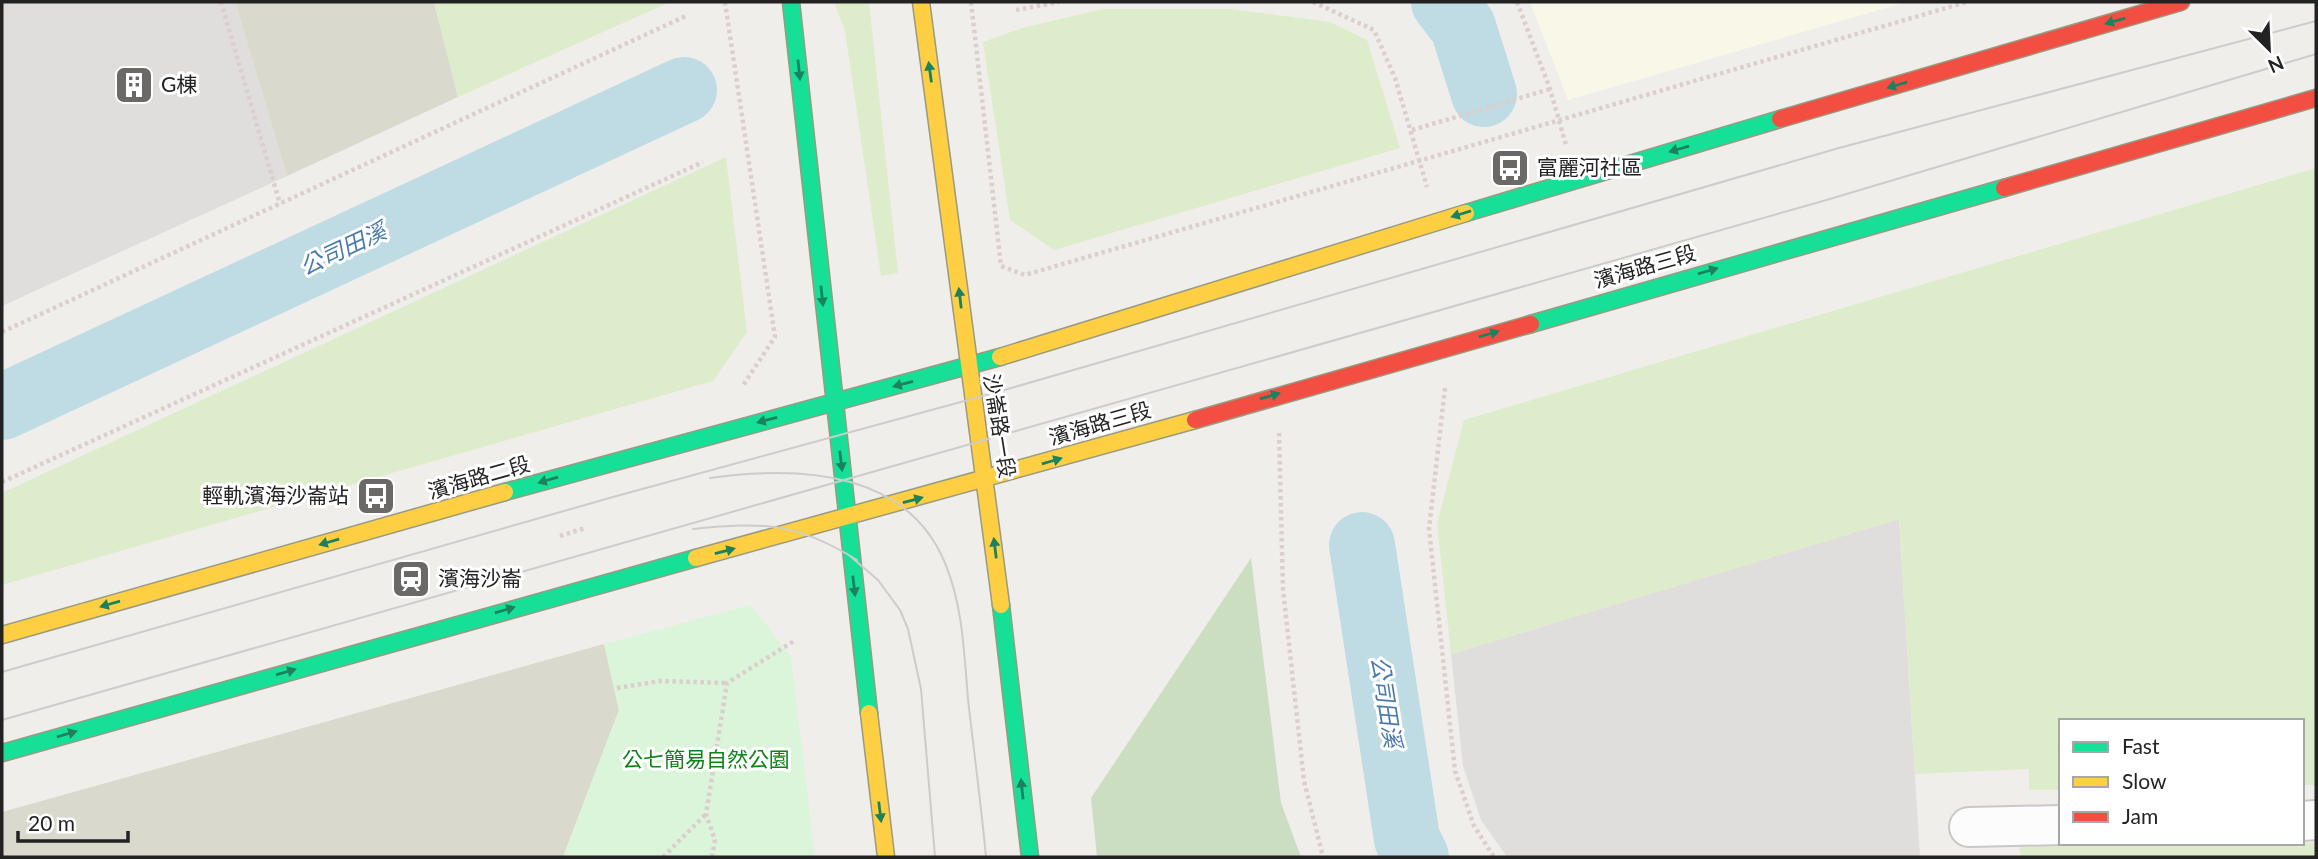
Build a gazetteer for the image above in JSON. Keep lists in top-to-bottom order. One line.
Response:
{"streets":{"street":["濱海路三段","沙崙路一段","濱海路二段"]},"crossings":[["濱海路三段","沙崙路一段"],["沙崙路一段","濱海路二段"]],"water":["公司田溪"],"parks":["公七簡易自然公園"],"places":{"building":["G棟"],"bus stop":["富麗河社區","輕軌濱海沙崙站"],"station":["濱海沙崙"]},"legend":["Fast","Slow","Jam"],"scale_bar":"20 m","north":"bottom right"}
